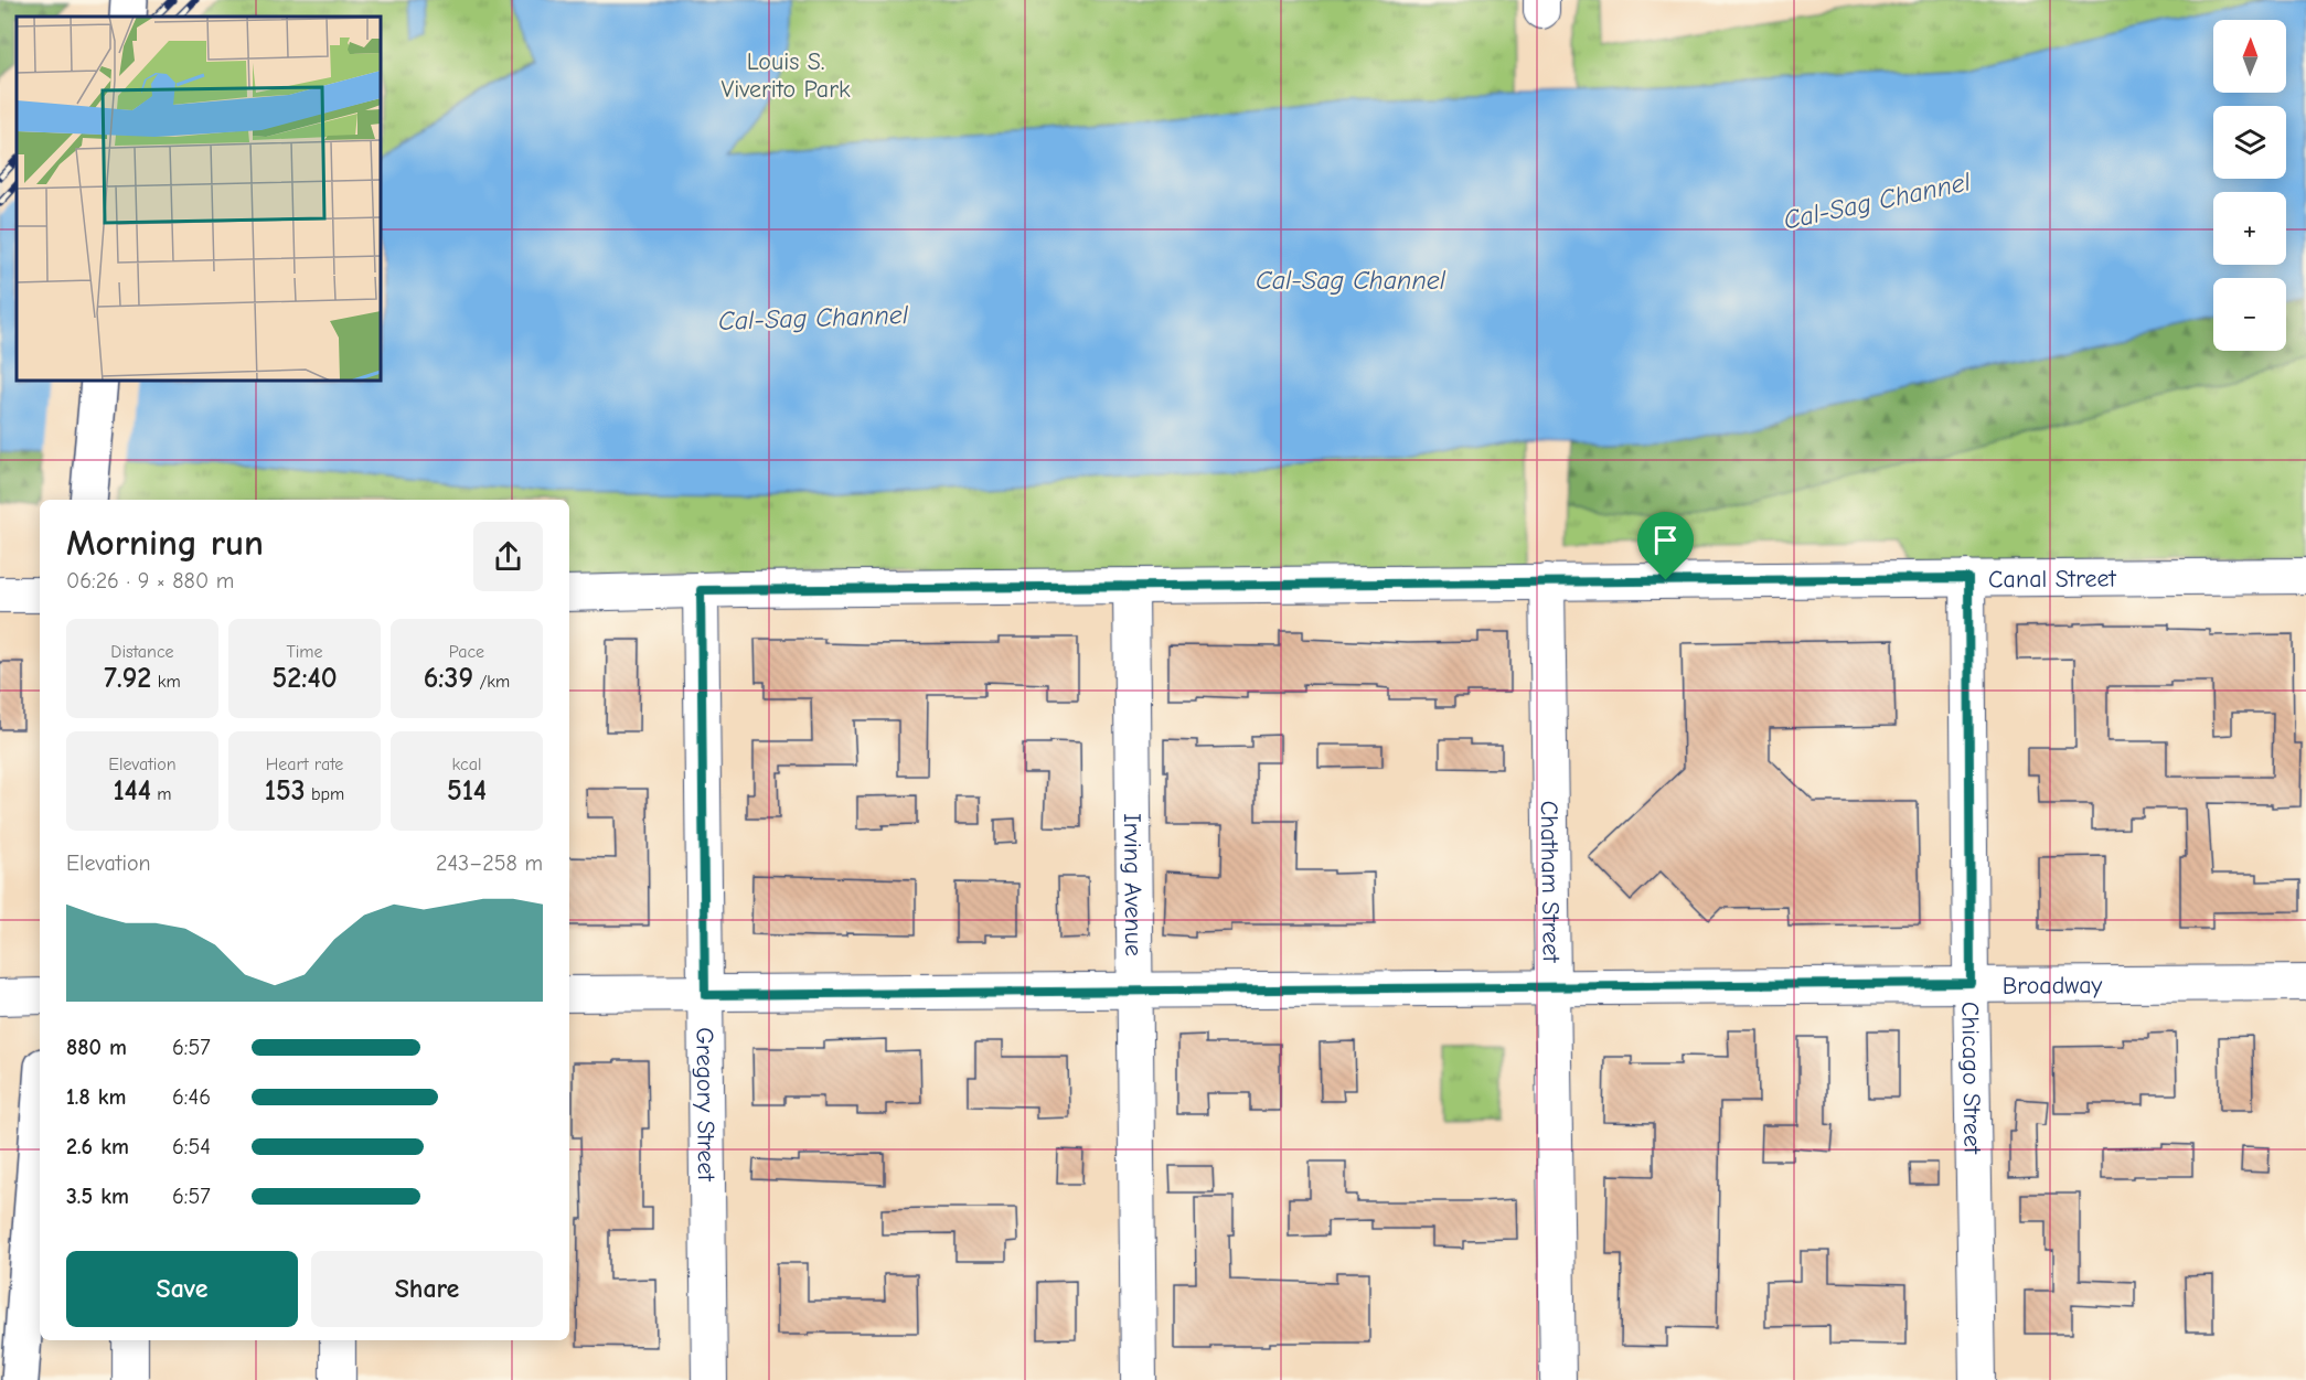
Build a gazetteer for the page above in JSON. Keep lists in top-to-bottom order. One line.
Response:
{"streets":{"street":["Canal Street","Chatham Street","Irving Avenue","Broadway","Chicago Street","Gregory Street"]},"crossings":[["Canal Street","Chatham Street"],["Canal Street","Irving Avenue"],["Canal Street","Chicago Street"],["Canal Street","Gregory Street"],["Chatham Street","Broadway"],["Irving Avenue","Broadway"],["Broadway","Chicago Street"],["Broadway","Gregory Street"]],"water":["Cal-Sag Channel"],"parks":["Louis S. Viverito Park"],"north":"top","page":{"map_buttons":["+","−"],"heading":["Morning run","06:26 · 9 × 880 m"],"stats":[["Distance","7.92 km"],["Time","52:40"],["Pace","6:39 /km"],["Elevation","144 m"],["Heart rate","153 bpm"],["kcal","514"]],"chart":["Elevation","243–258 m"],"list":[{"name":"880 m","note":"6:57"},{"name":"1.8 km","note":"6:46"},{"name":"2.6 km","note":"6:54"},{"name":"3.5 km","note":"6:57"}],"buttons":["Save","Share"]}}
